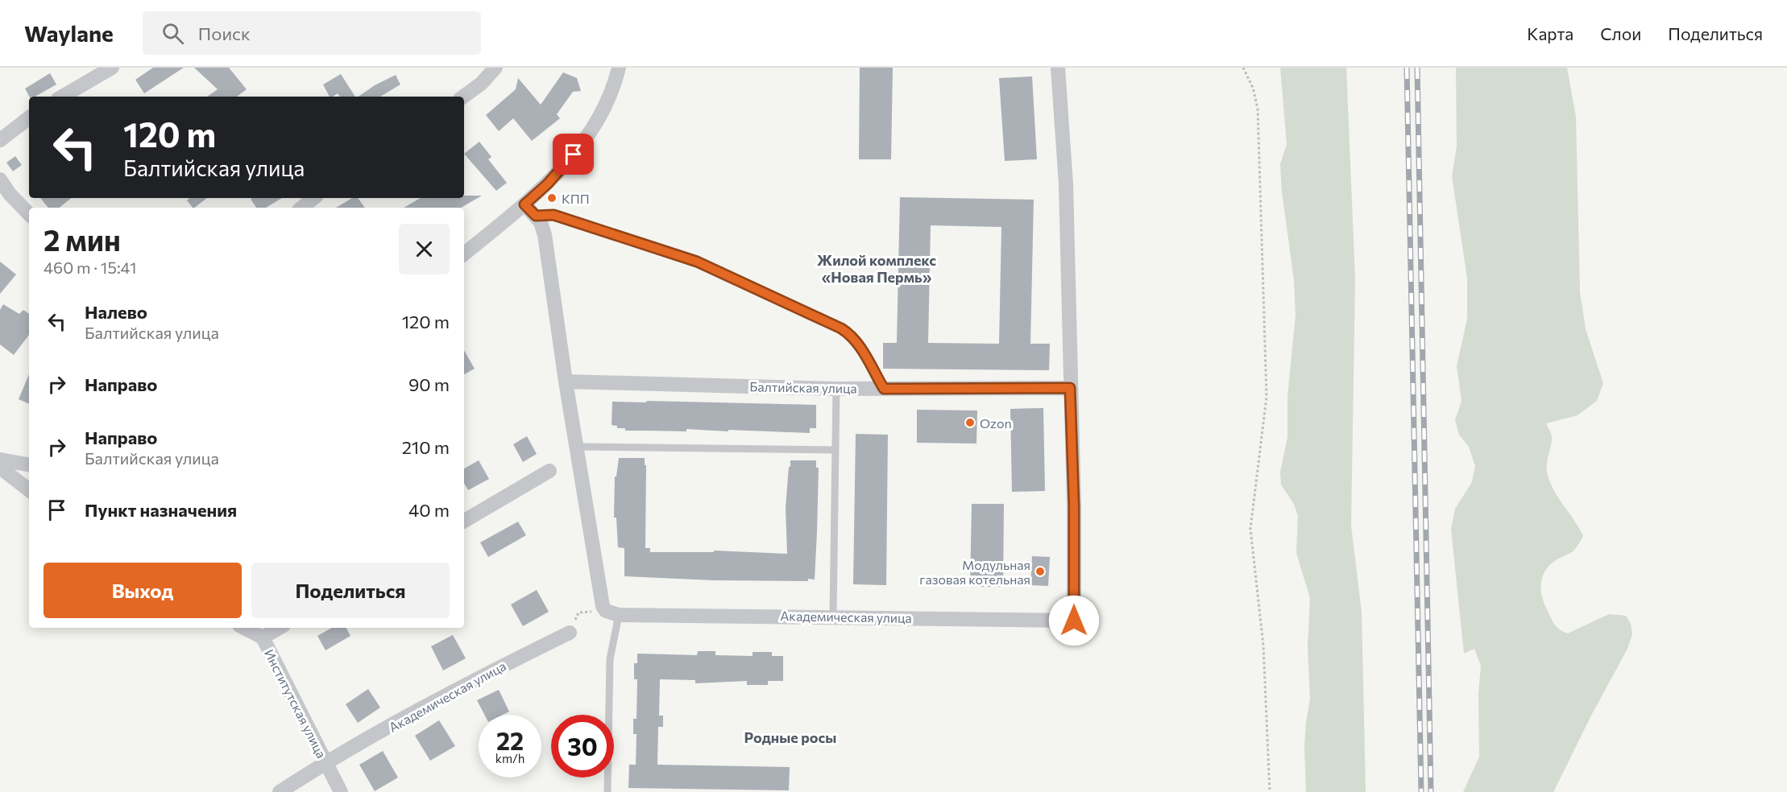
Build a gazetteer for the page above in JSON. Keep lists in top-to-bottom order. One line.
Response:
{"streets":{"street":["Балтийская улица","Академическая улица","Институтская улица"]},"crossings":[["Балтийская улица","Академическая улица"],["Академическая улица","Институтская улица"]],"districts":["Жилой комплекс «Новая Пермь»","Родные росы"],"places":["КПП","Ozon","Модульная газовая котельная"],"page":{"header":"Waylane","search":"Поиск","nav":["Карта","Слои","Поделиться"],"turn":["120 m","Балтийская улица"],"heading":["2 мин","460 m · 15:41"],"list":[{"name":"Налево","note":"Балтийская улица","value":"120 m"},{"name":"Направо","value":"90 m"},{"name":"Направо","note":"Балтийская улица","value":"210 m"},{"name":"Пункт назначения","value":"40 m"}],"buttons":["Выход","Поделиться"],"speed":"22 km/h","limit":"30"}}
